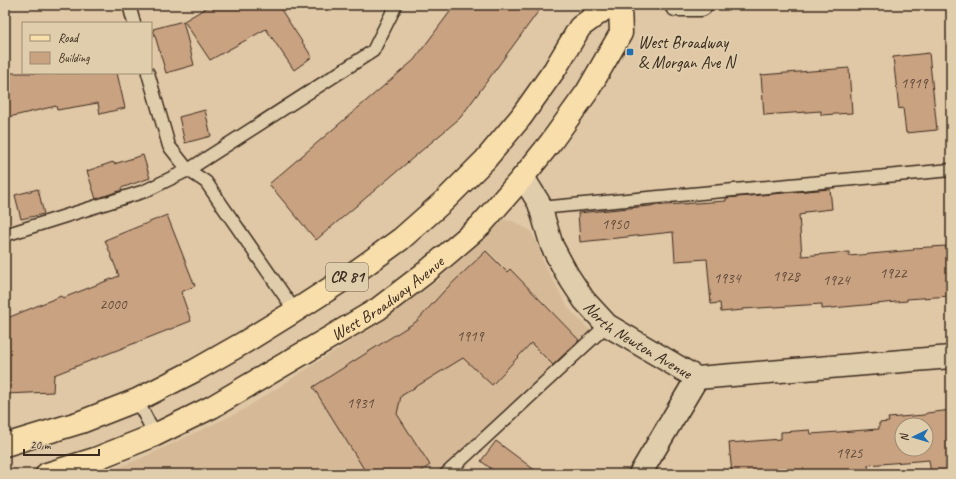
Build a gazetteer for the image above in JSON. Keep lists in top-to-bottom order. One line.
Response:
{"streets":{"main road":["CR 81","West Broadway Avenue"],"street":["North Newton Avenue"]},"crossings":[["West Broadway Avenue","North Newton Avenue"]],"places":{"transit":["West Broadway & Morgan Ave N"]},"house_numbers":["1919","1950","1922","1928","1934","1924","2000","1919","1931","1925"],"legend":["Road","Building"],"scale_bar":"20 m","north":"left"}
